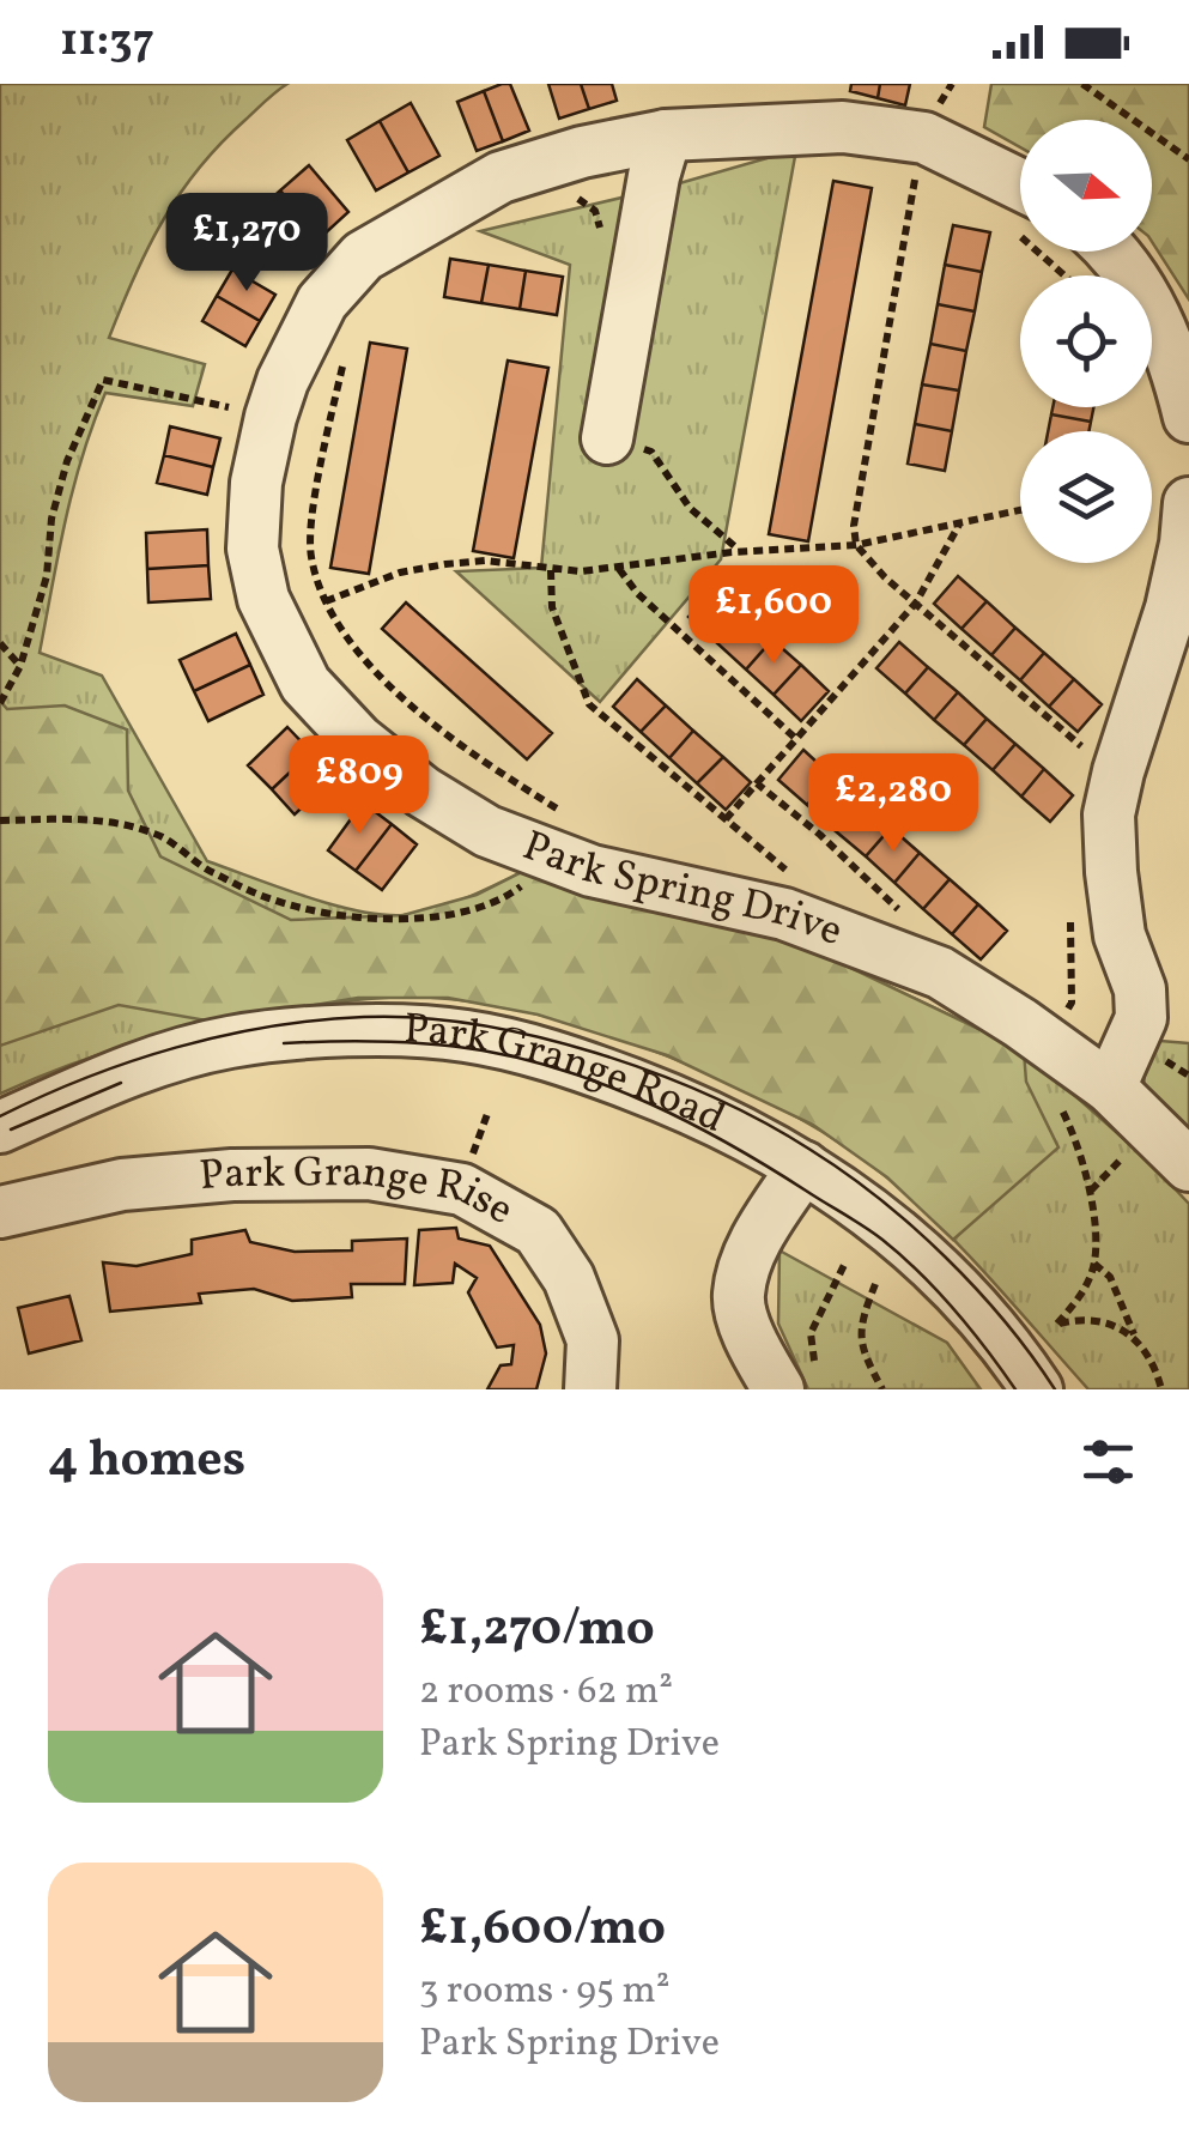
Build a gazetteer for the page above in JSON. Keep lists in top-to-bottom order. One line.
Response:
{"streets":{"street":["Park Spring Drive","Park Grange Road","Park Grange Rise"]},"north":"right","page":{"status":"11:37","price":["£1,270","£1,600","£809","£2,280"],"heading":"4 homes","list":[{"name":"£1,270/mo","note":"2 rooms · 62 m² · Park Spring Drive"},{"name":"£1,600/mo","note":"3 rooms · 95 m² · Park Spring Drive"}]}}
